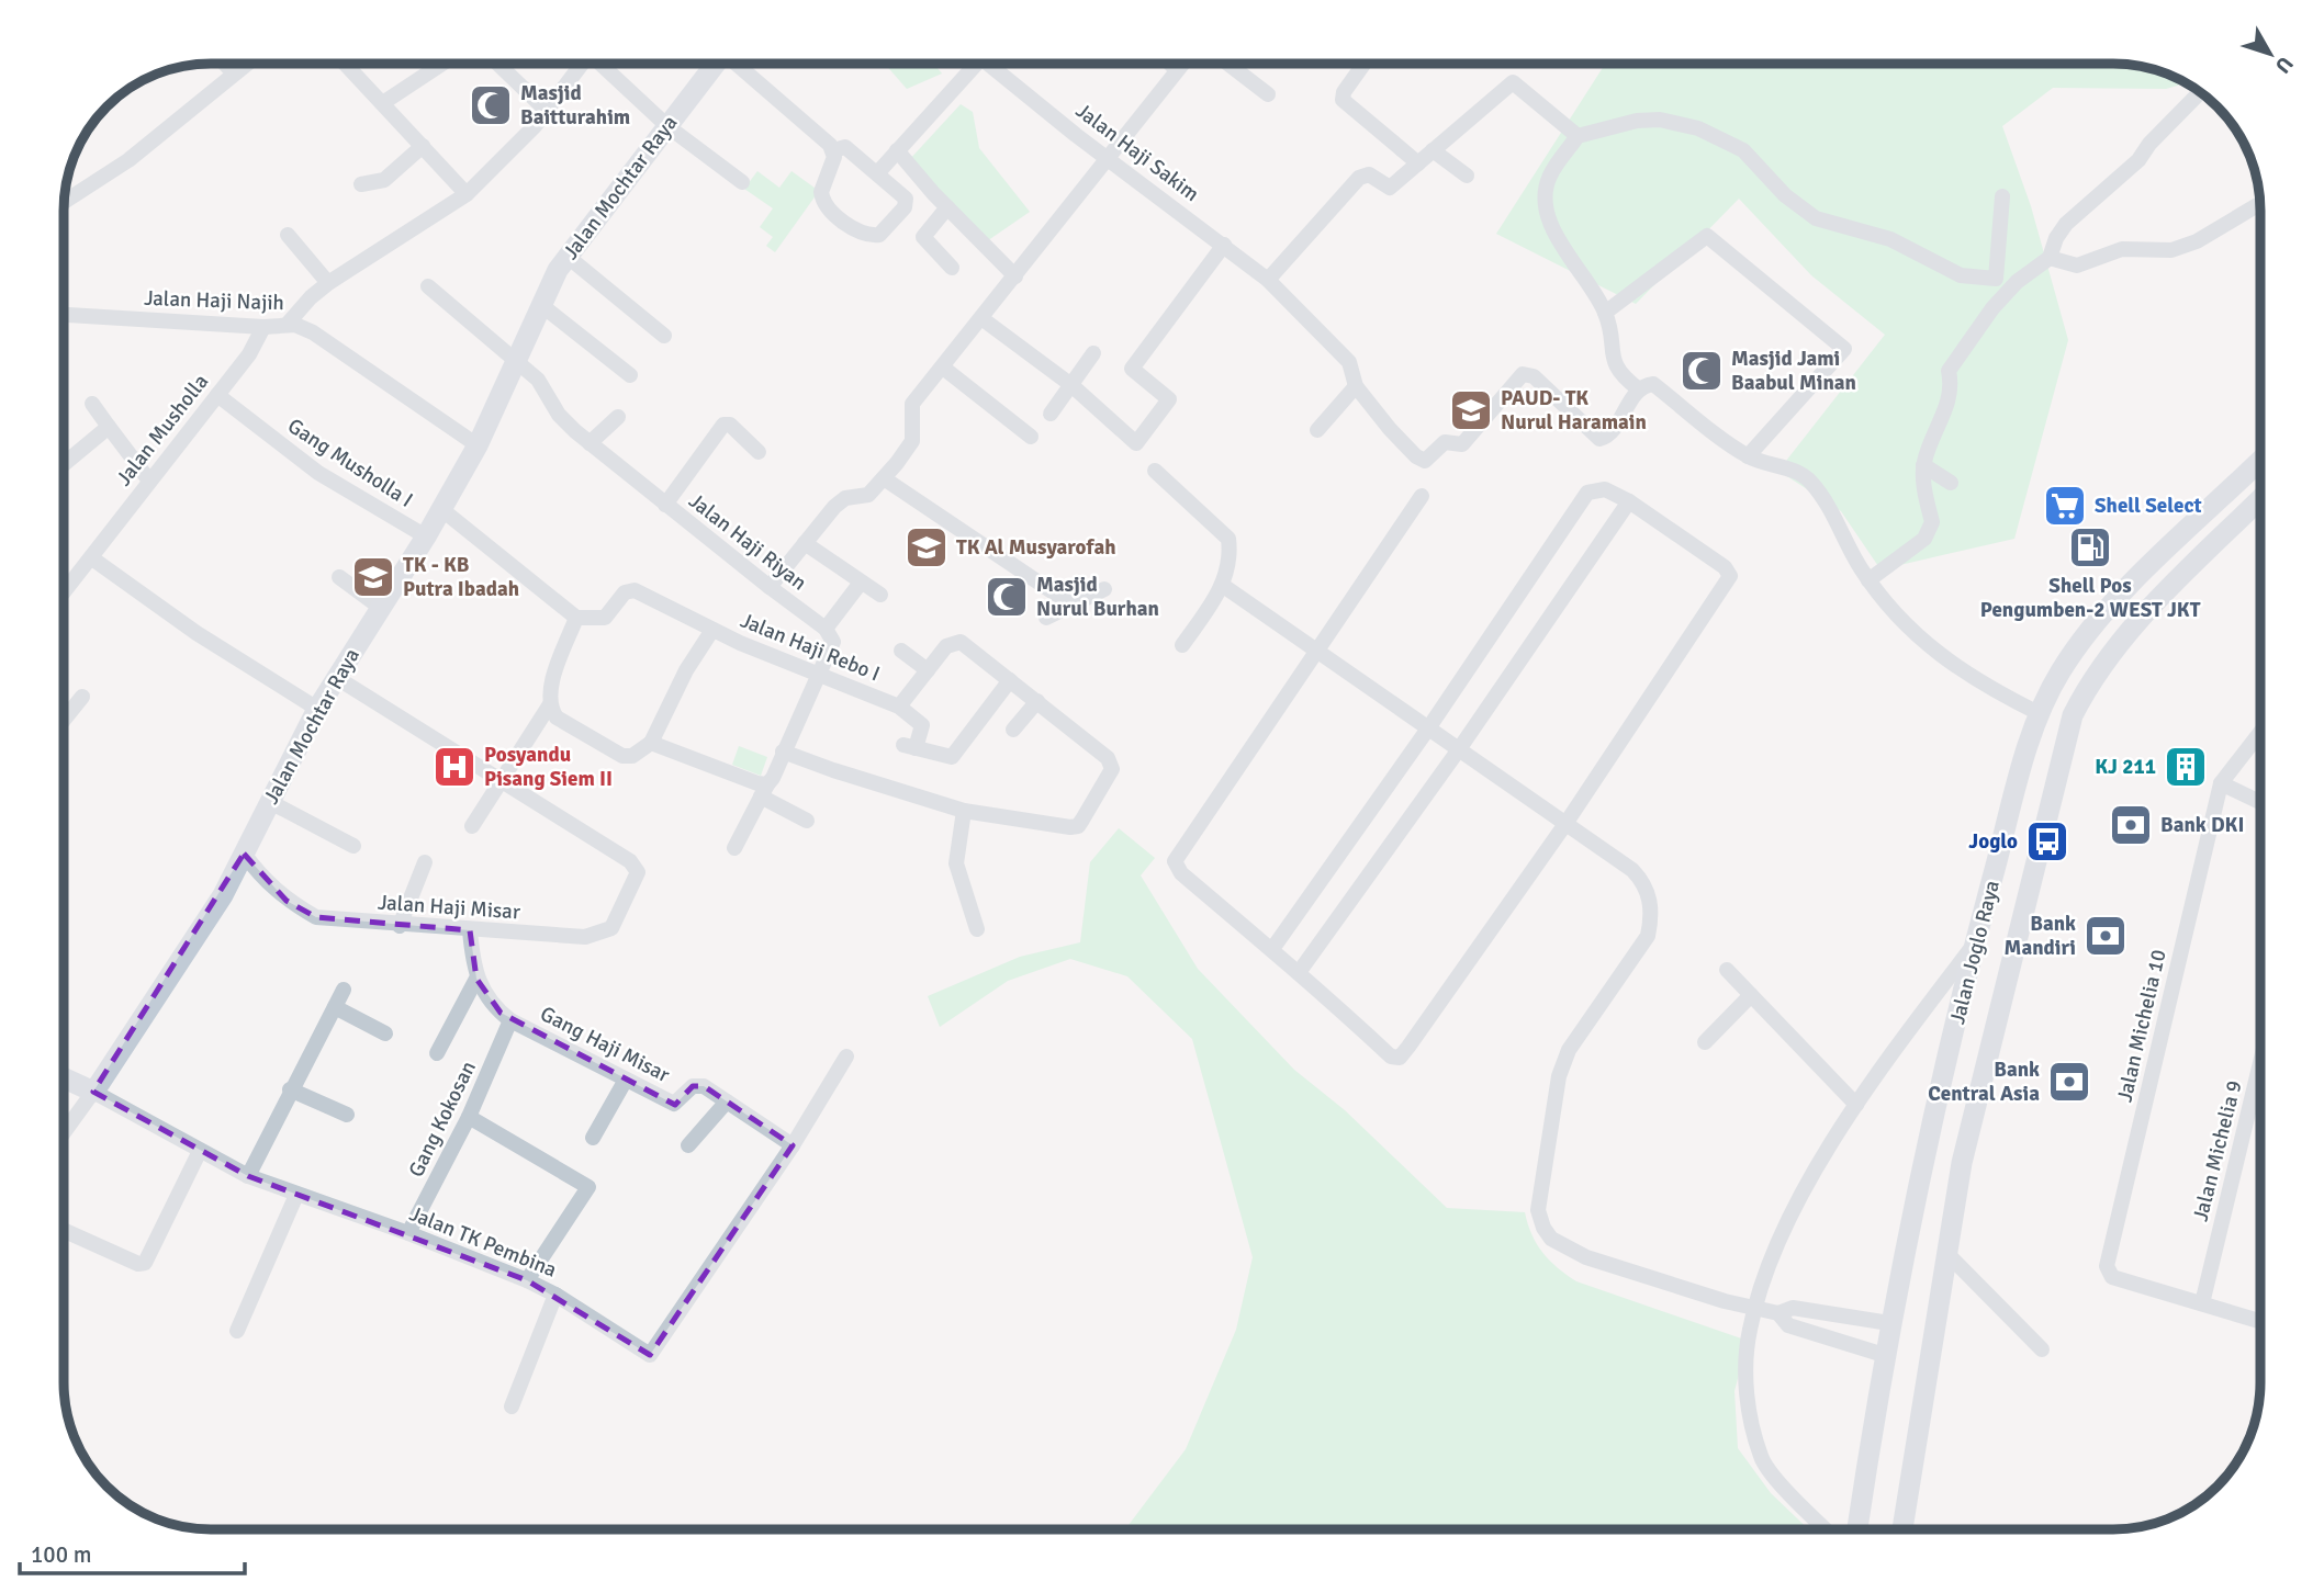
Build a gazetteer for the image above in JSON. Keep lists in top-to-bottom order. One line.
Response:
{"streets":{"main road":["Jalan Mochtar Raya","Jalan Joglo Raya"],"street":["Jalan Haji Sakim","Jalan Haji Najih","Jalan Musholla","Gang Musholla I","Jalan Haji Riyan","Jalan Haji Rebo I","Jalan Haji Misar","Jalan Michelia 10","Gang Haji Misar","Gang Kokosan","Jalan Michelia 9","Jalan TK Pembina"]},"crossings":[["Jalan Mochtar Raya","Jalan Haji Najih"],["Jalan Mochtar Raya","Gang Musholla I"],["Jalan Mochtar Raya","Jalan Haji Riyan"],["Jalan Mochtar Raya","Jalan Haji Misar"],["Jalan Mochtar Raya","Jalan TK Pembina"],["Jalan Haji Najih","Jalan Musholla"],["Jalan Musholla","Gang Musholla I"],["Jalan Michelia 10","Jalan Michelia 9"],["Gang Haji Misar","Gang Kokosan"],["Gang Haji Misar","Jalan TK Pembina"],["Gang Kokosan","Jalan TK Pembina"]],"places":{"mosque":["Masjid Baitturahim","Masjid Jami Baabul Minan","Masjid Nurul Burhan"],"school or university":["PAUD- TK Nurul Haramain","TK Al Musyarofah","TK - KB Putra Ibadah"],"supermarket":["Shell Select"],"fuel station":["Shell Pos Pengumben-2 WEST JKT"],"hospital":["Posyandu Pisang Siem II"],"building":["KJ 211"],"bank":["Bank DKI","Bank Mandiri","Bank Central Asia"],"bus stop":["Joglo"]},"scale_bar":"100 m","north":"bottom right"}
